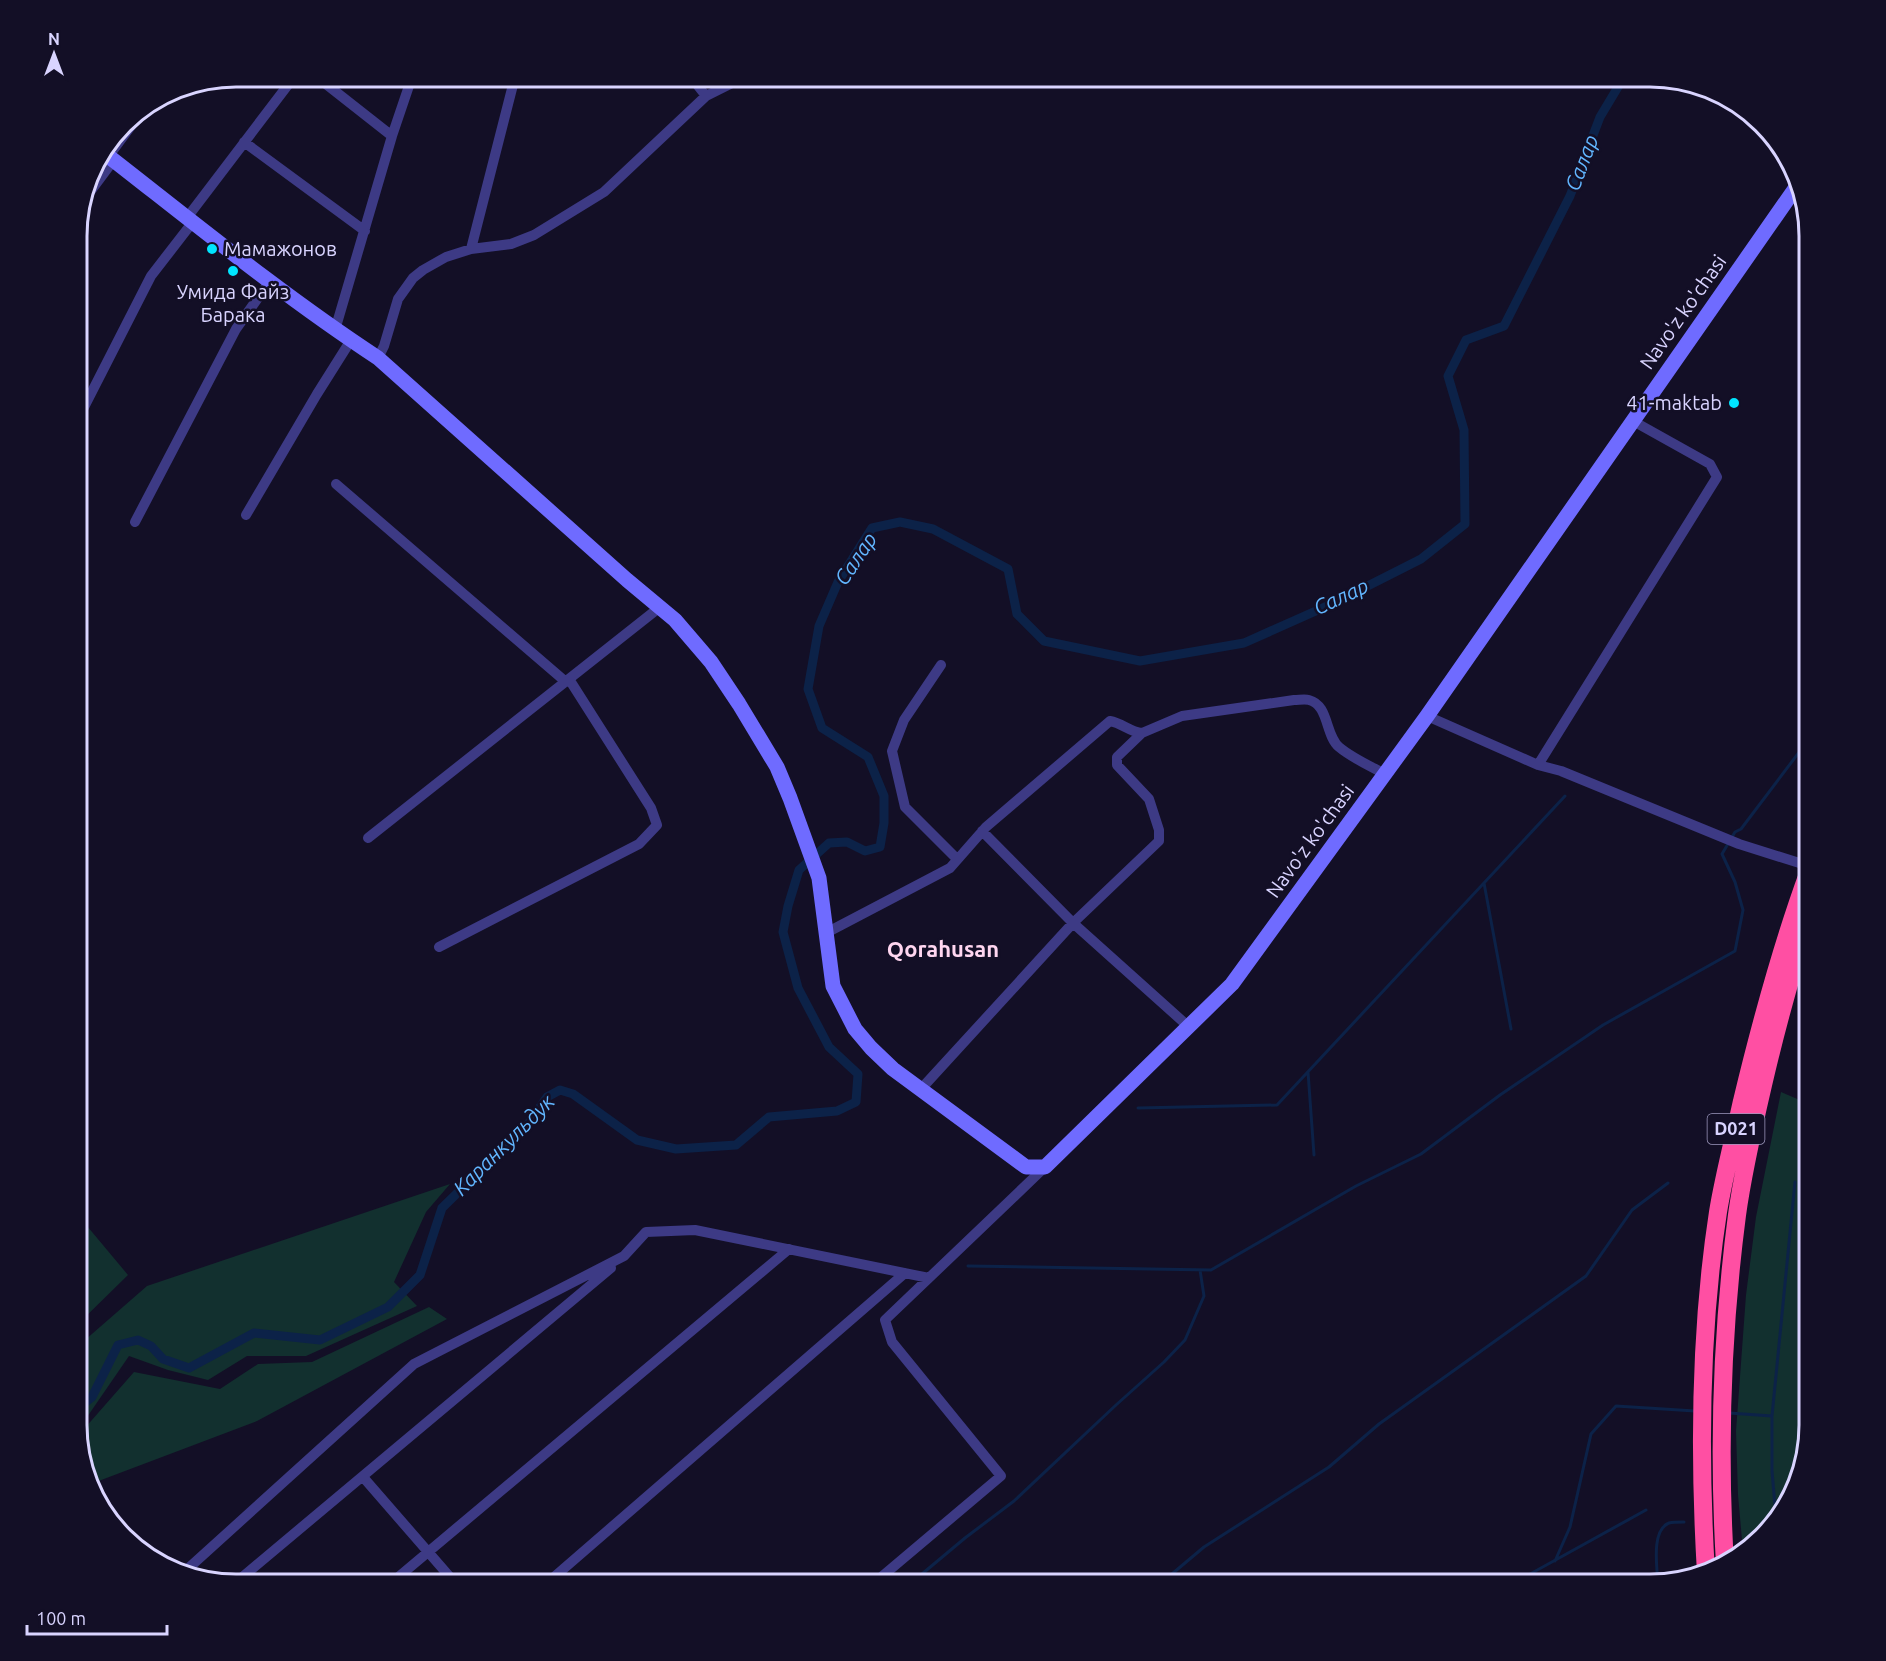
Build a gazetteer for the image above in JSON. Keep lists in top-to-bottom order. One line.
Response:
{"streets":{"highway":["D021"],"street":["Navo'z ko'chasi"]},"districts":["Qorahusan"],"water":["Салар","Каранкульдук"],"places":["Мамажонов","Умида Файз Барака","41-maktab"],"scale_bar":"100 m","north":"top"}
